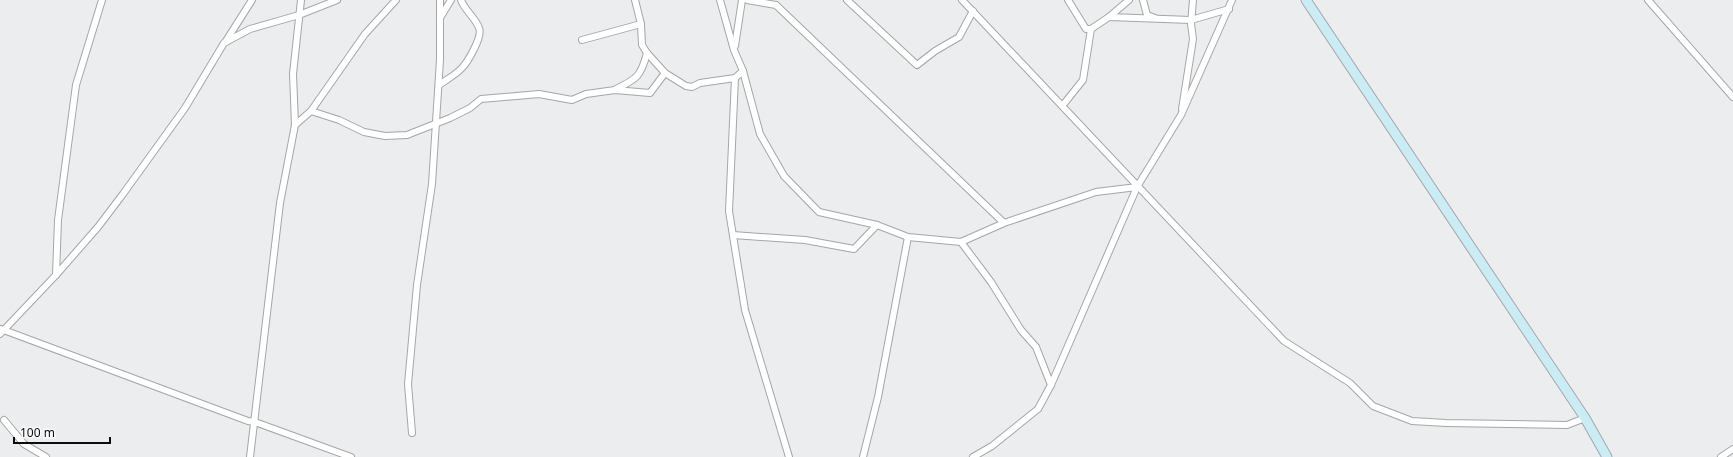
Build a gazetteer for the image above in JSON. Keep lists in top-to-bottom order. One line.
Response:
{"scale_bar":"100 m"}
